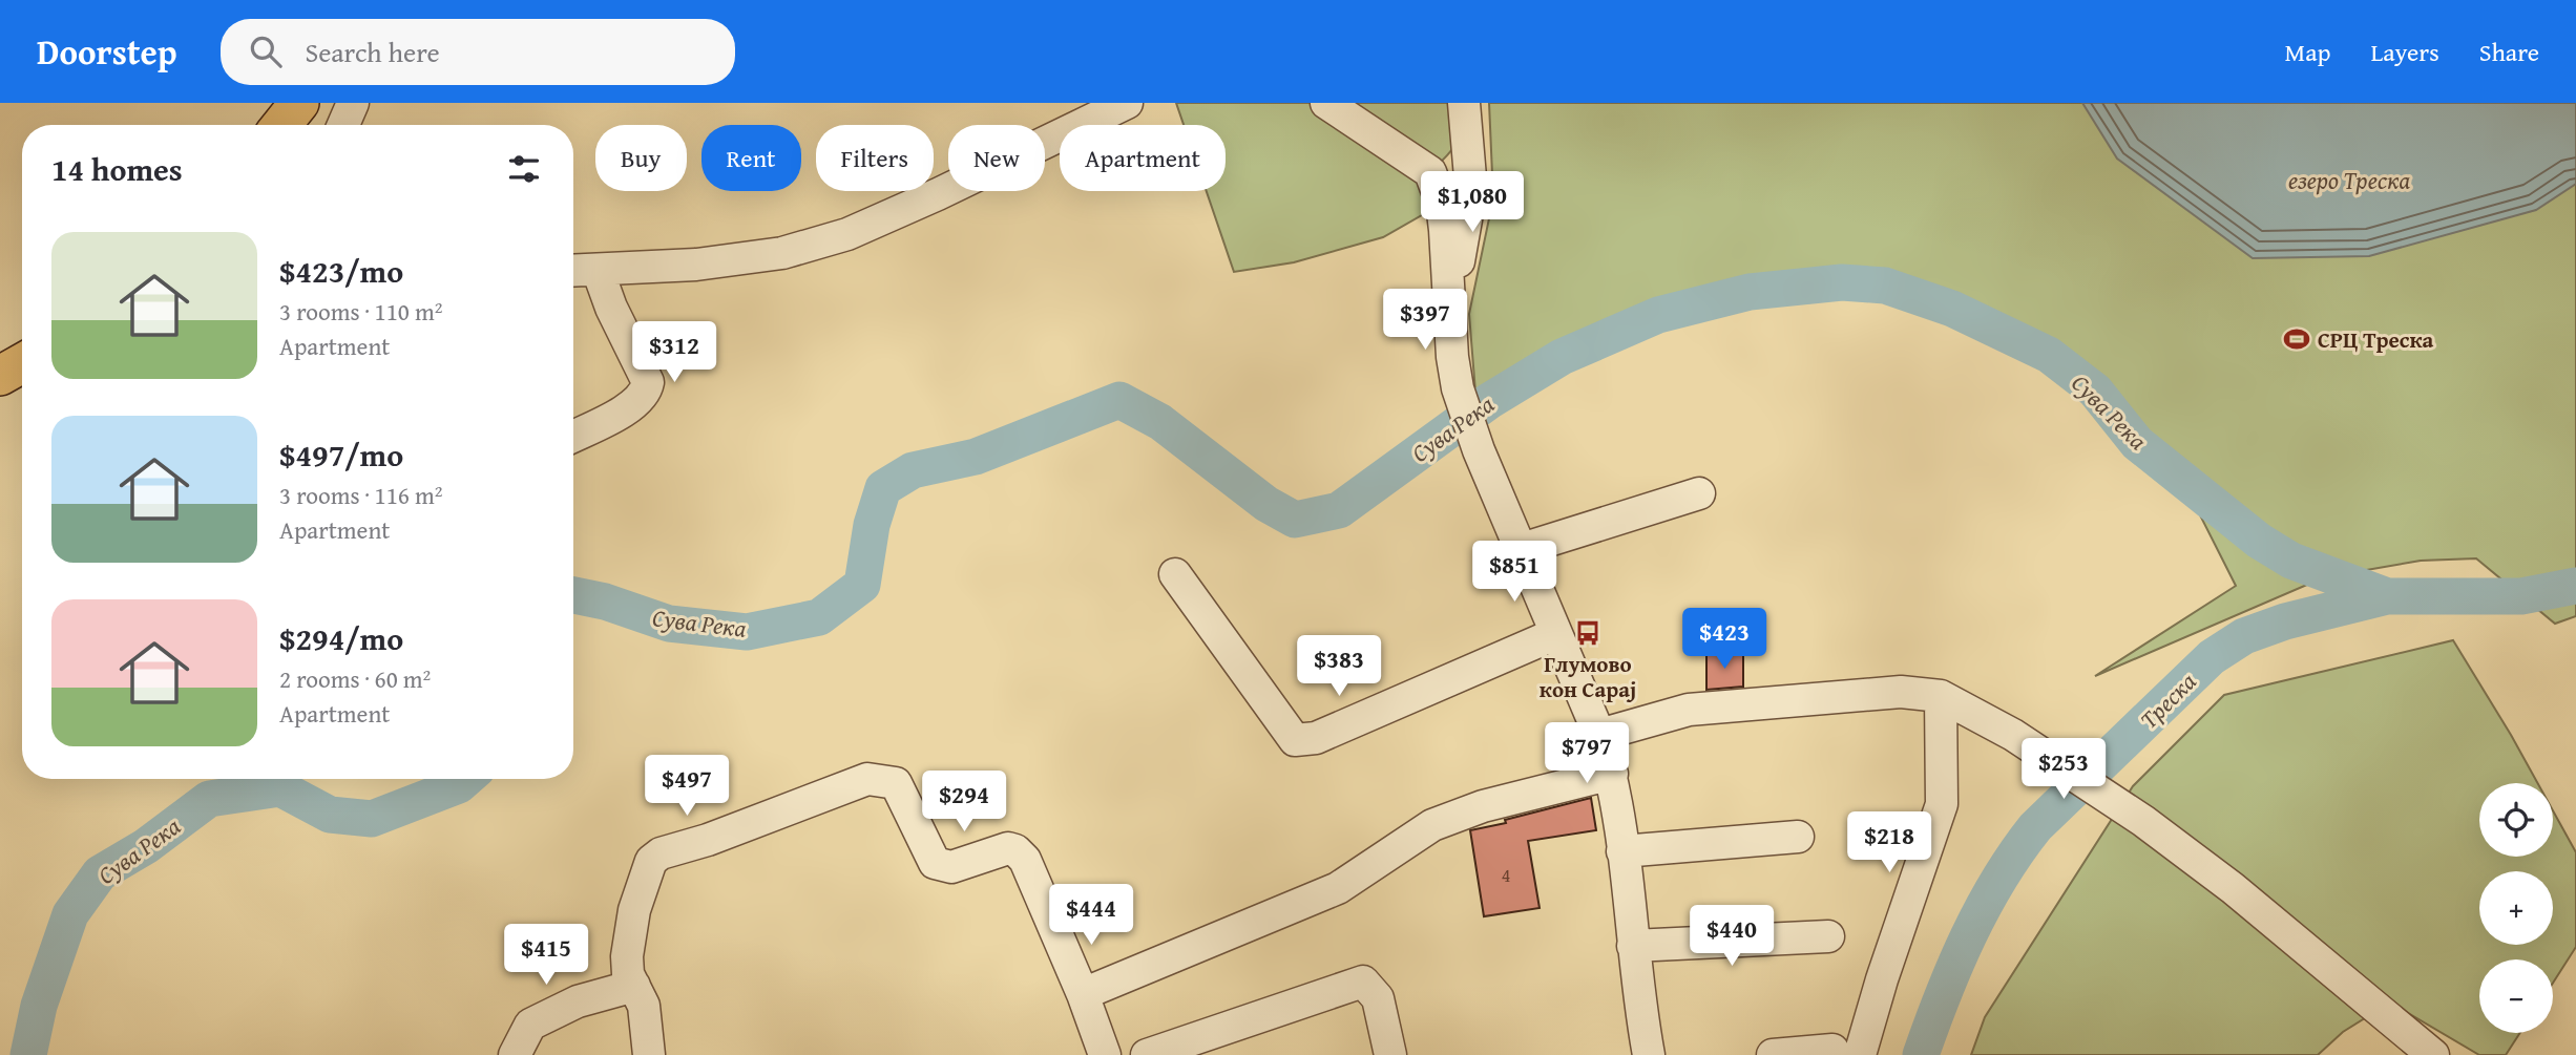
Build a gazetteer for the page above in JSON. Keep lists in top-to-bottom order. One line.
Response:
{"water":["езеро Треска","Сува Река","Треска"],"places":{"sports":["СРЦ Треска"],"bus stop":["Глумово кон Сарај"]},"house_numbers":["4"],"page":{"header":"Doorstep","search":"Search here","nav":["Map","Layers","Share"],"chip":["Buy","Rent","Filters","New","Apartment"],"heading":"14 homes","price":["$1,080","$397","$312","$851","$423","$383","$797","$253","$497","$294","$218","$444","$440","$415"],"list":[{"name":"$423/mo","note":"3 rooms · 110 m² · Apartment"},{"name":"$497/mo","note":"3 rooms · 116 m² · Apartment"},{"name":"$294/mo","note":"2 rooms · 60 m² · Apartment"}],"map_buttons":["+","−"]}}
